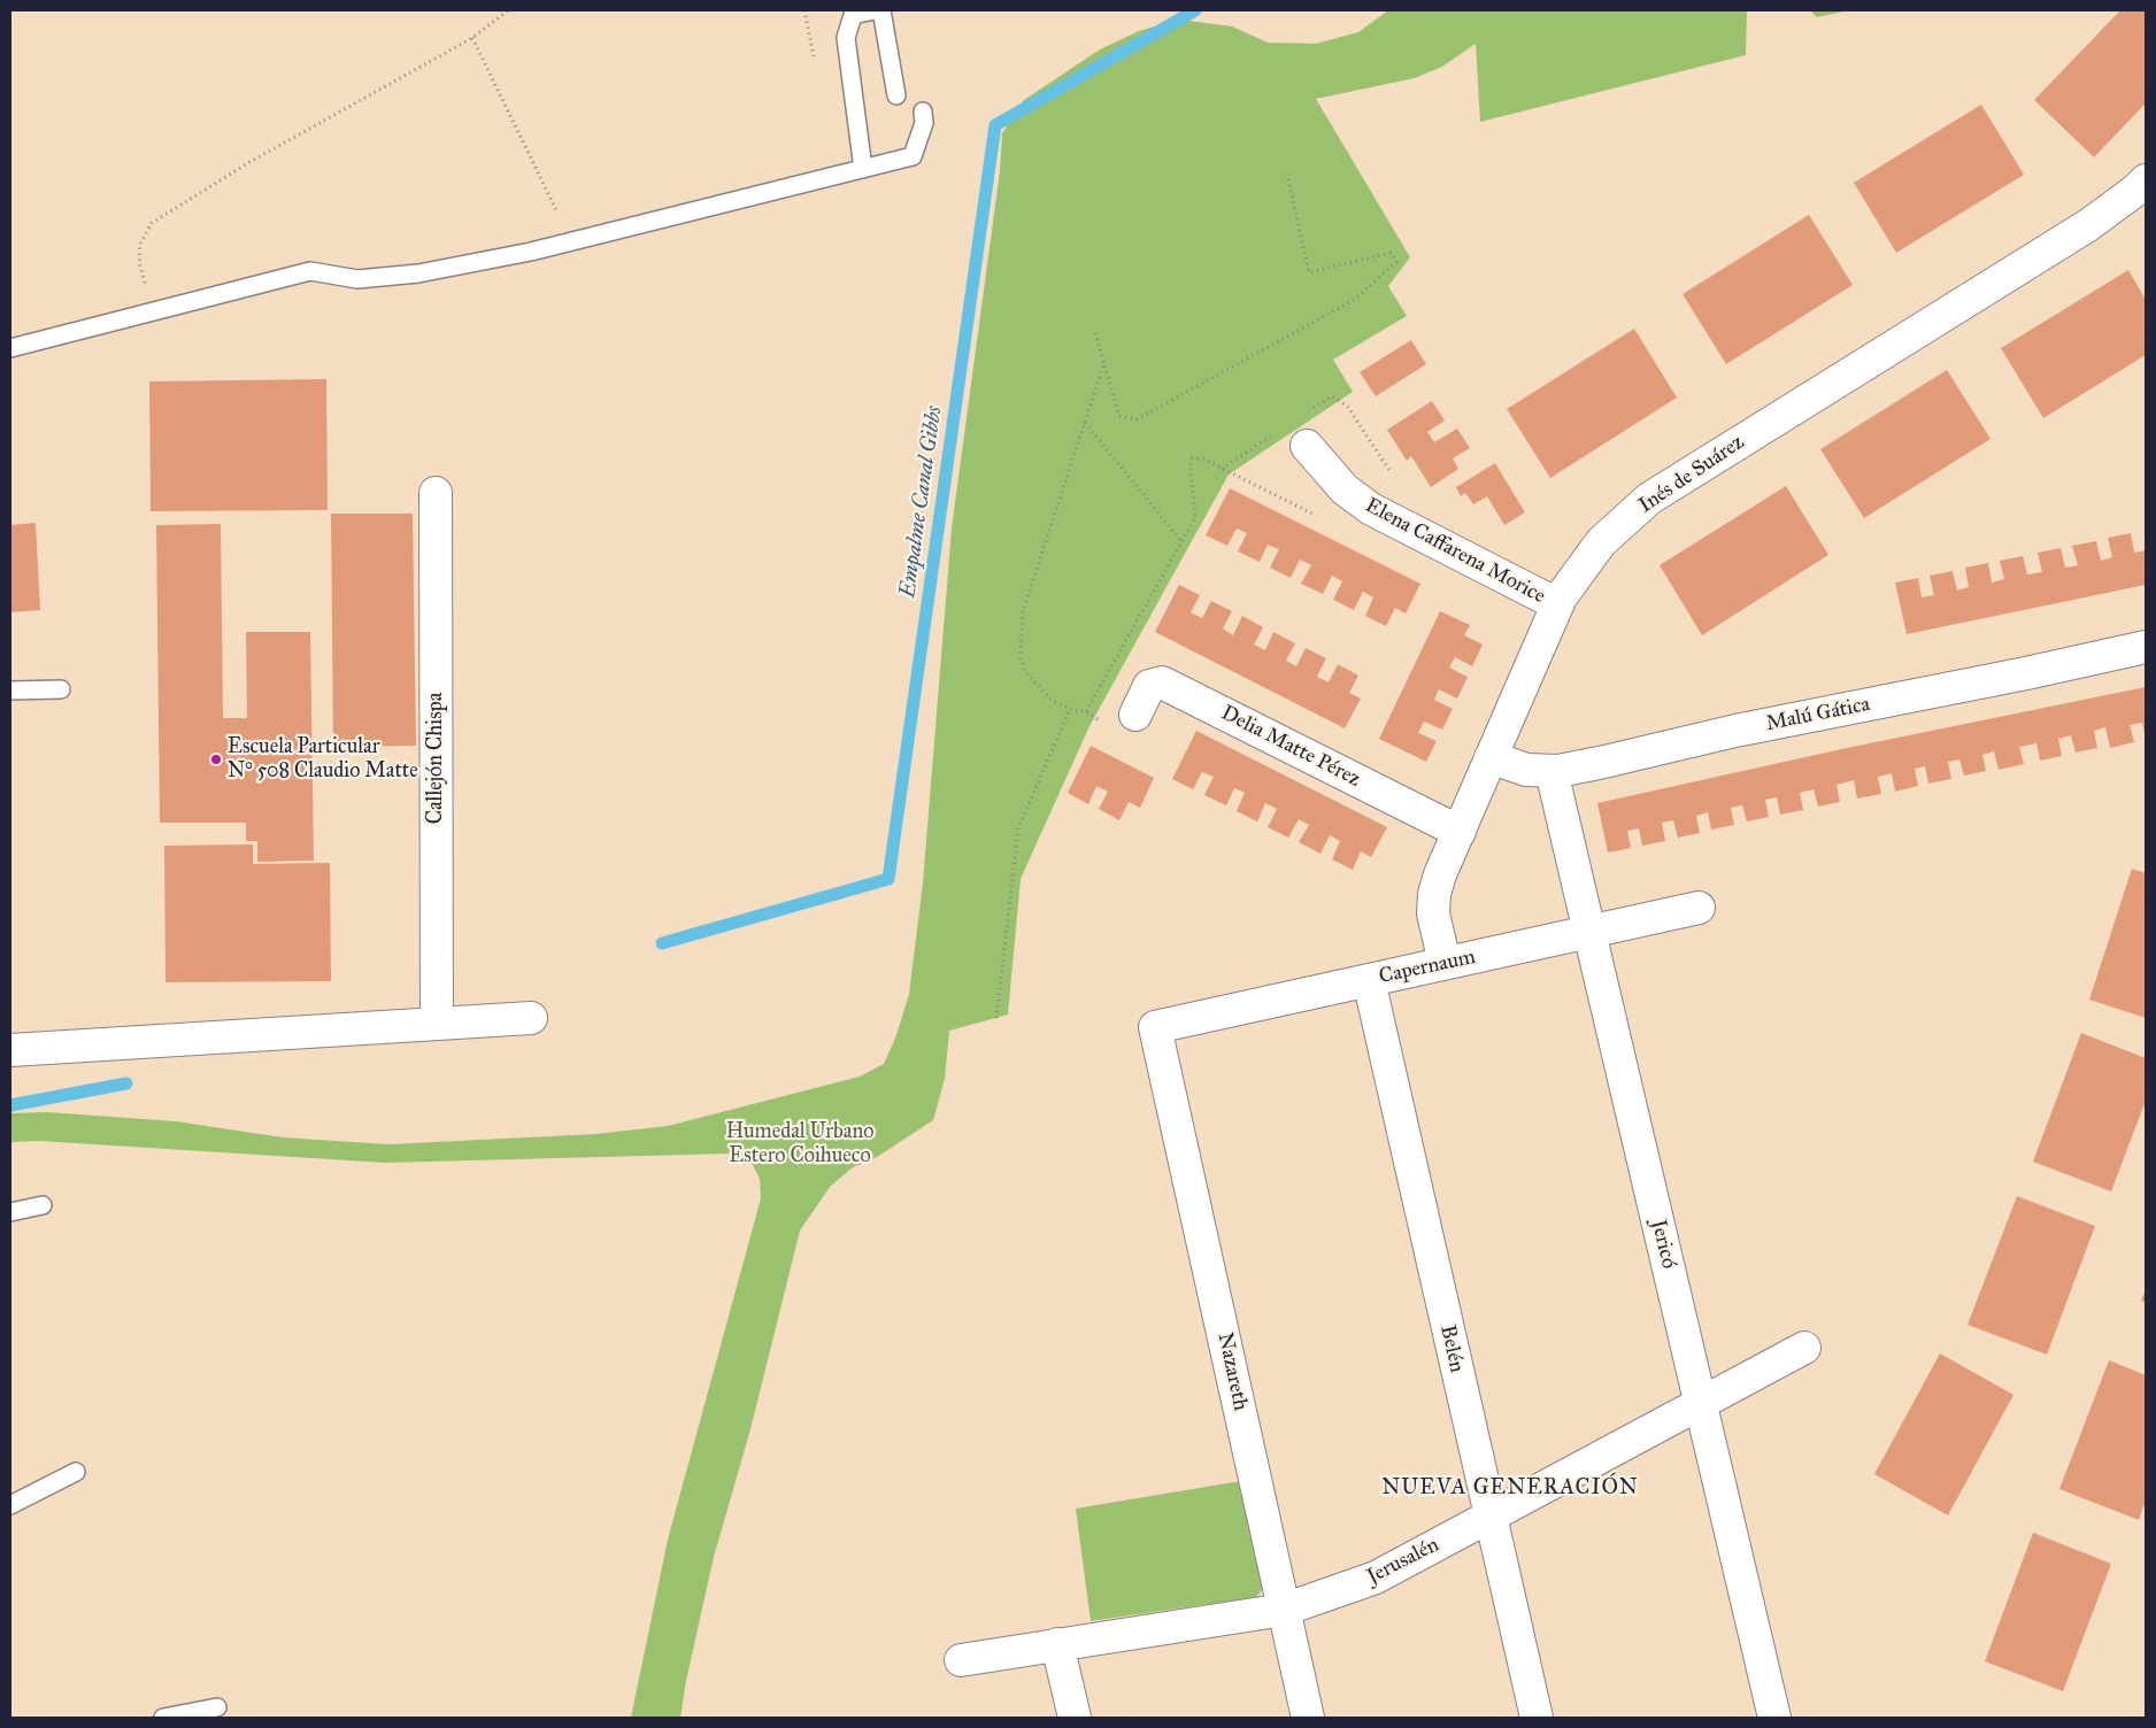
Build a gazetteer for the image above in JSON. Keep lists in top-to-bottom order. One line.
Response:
{"streets":{"street":["Inés de Suárez","Elena Caffarena Morice","Malú Gática","Delia Matte Pérez","Callejón Chispa","Capernaum","Jericó","Belén","Nazareth","Jerusalén"]},"crossings":[["Inés de Suárez","Elena Caffarena Morice"],["Inés de Suárez","Malú Gática"],["Inés de Suárez","Delia Matte Pérez"],["Inés de Suárez","Capernaum"],["Malú Gática","Jericó"],["Capernaum","Jericó"],["Capernaum","Belén"],["Capernaum","Nazareth"],["Jericó","Jerusalén"],["Belén","Jerusalén"],["Nazareth","Jerusalén"]],"districts":["NUEVA GENERACIÓN"],"water":["Empalme Canal Gibbs"],"parks":["Humedal Urbano Estero Coihueco"],"places":["Escuela Particular N° 508 Claudio Matte"]}
